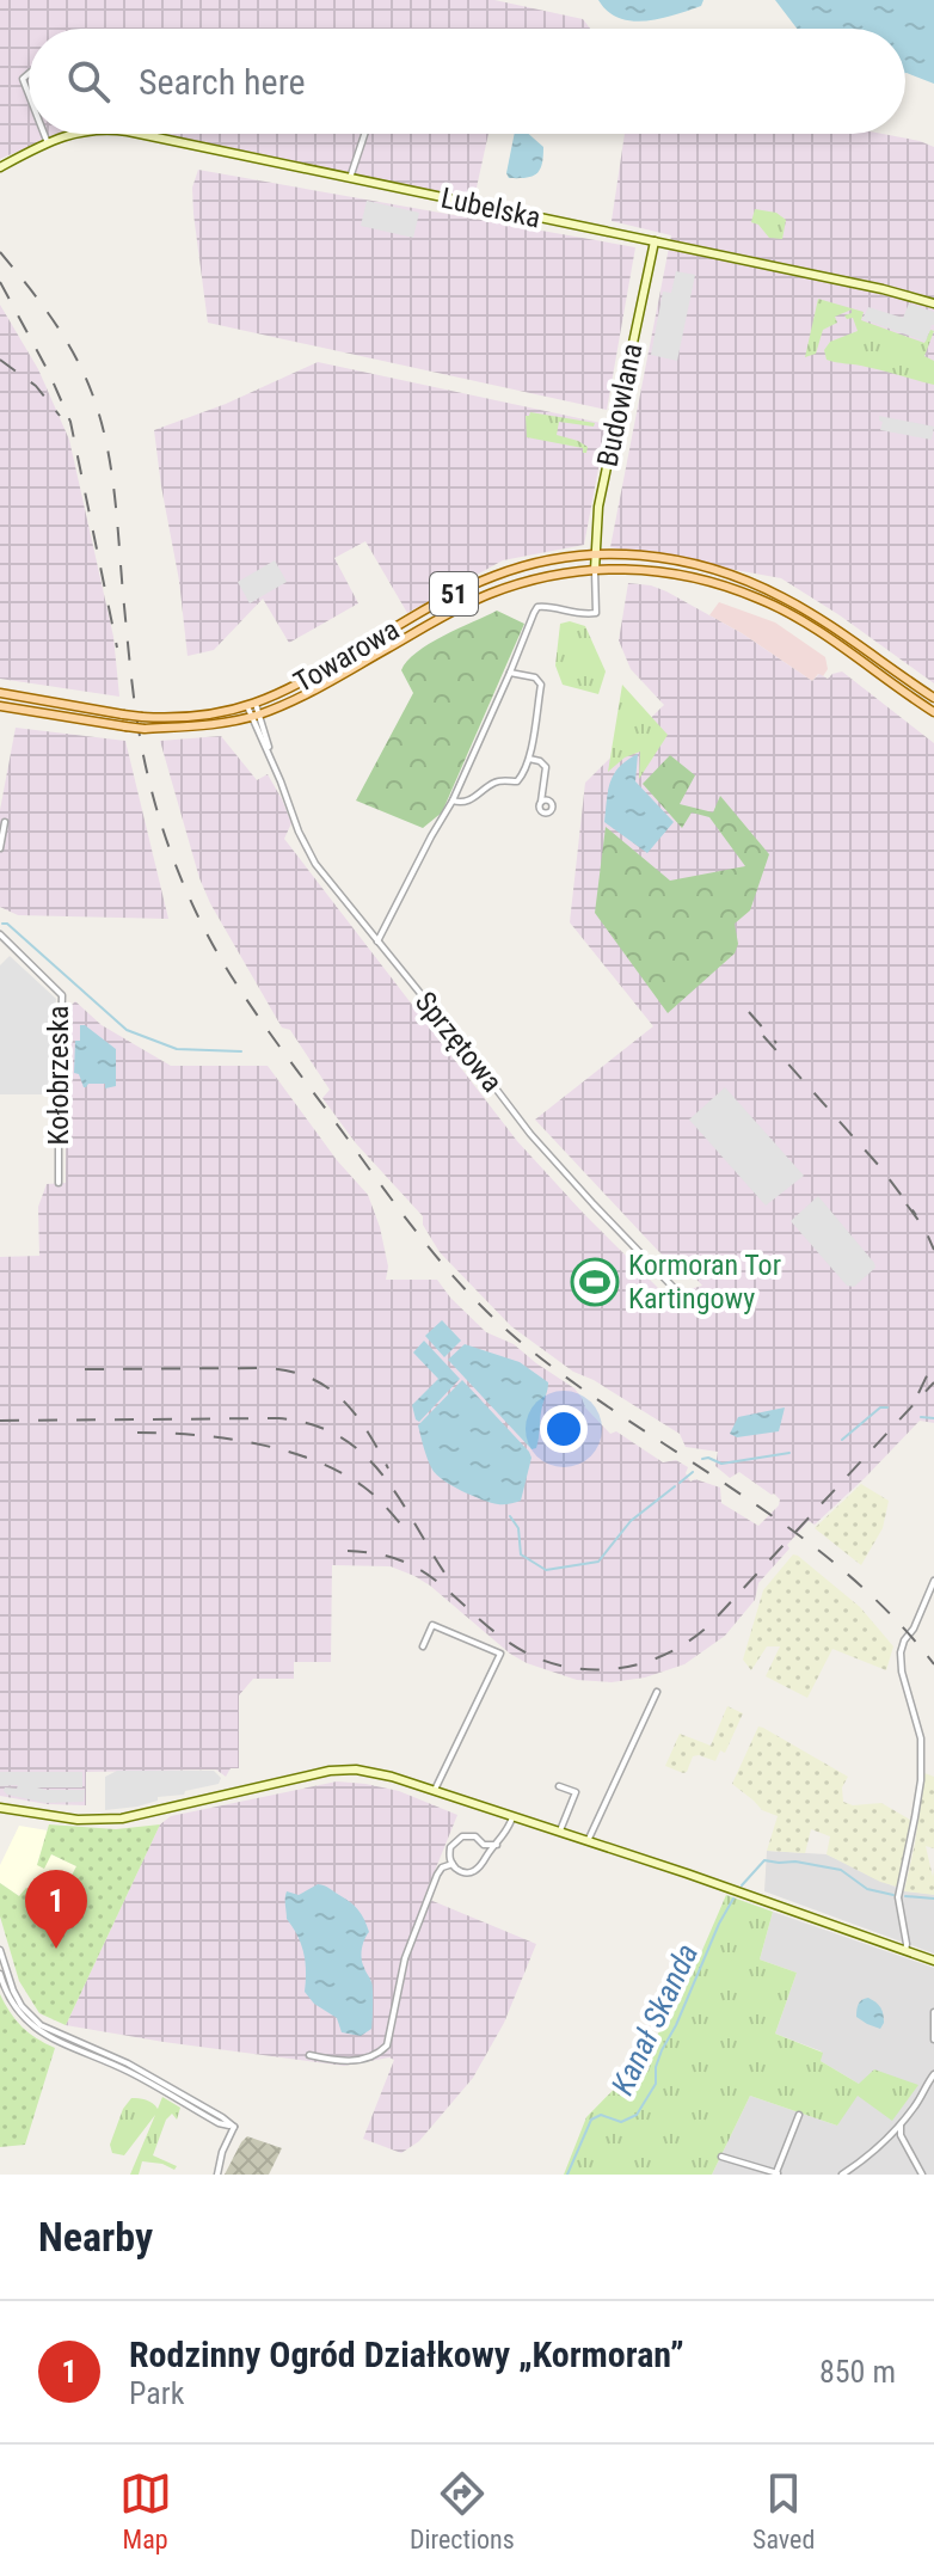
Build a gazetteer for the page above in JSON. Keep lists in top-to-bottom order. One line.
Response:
{"streets":{"main road":["51","Towarowa"],"street":["Lubelska","Budowlana","Sprzętowa","Kołobrzeska"]},"crossings":[["Lubelska","Budowlana"],["Budowlana","Towarowa"],["Towarowa","Sprzętowa"]],"water":["Kanał Skanda"],"places":{"sports":["Kormoran Tor Kartingowy"]},"page":{"search":"Search here","pins":"1","heading":"Nearby","list":[{"mark":"1","name":"Rodzinny Ogród Działkowy „Kormoran”","note":"Park","value":"850 m"}],"nav":["Map","Directions","Saved"]}}
